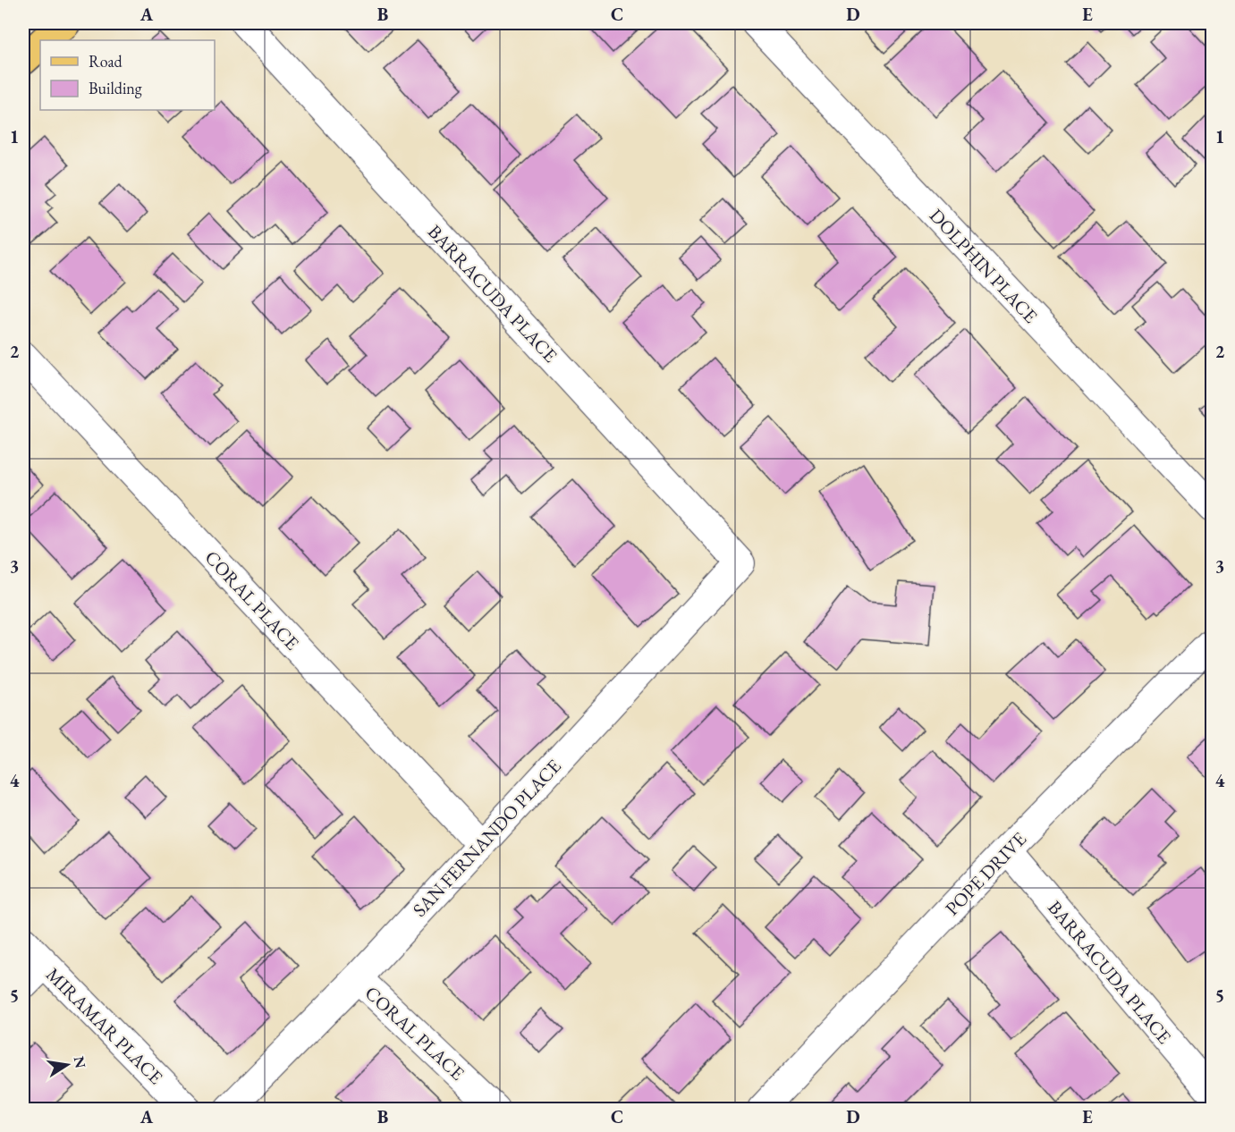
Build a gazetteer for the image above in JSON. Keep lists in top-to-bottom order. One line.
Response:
{"streets":{"street":["DOLPHIN PLACE","BARRACUDA PLACE","CORAL PLACE","SAN FERNANDO PLACE","POPE DRIVE","MIRAMAR PLACE"]},"crossings":[["BARRACUDA PLACE","SAN FERNANDO PLACE"],["BARRACUDA PLACE","POPE DRIVE"],["CORAL PLACE","SAN FERNANDO PLACE"]],"legend":["Road","Building"],"north":"right","grid":{"columns":["A","B","C","D","E"],"rows":["1","2","3","4","5"]}}
